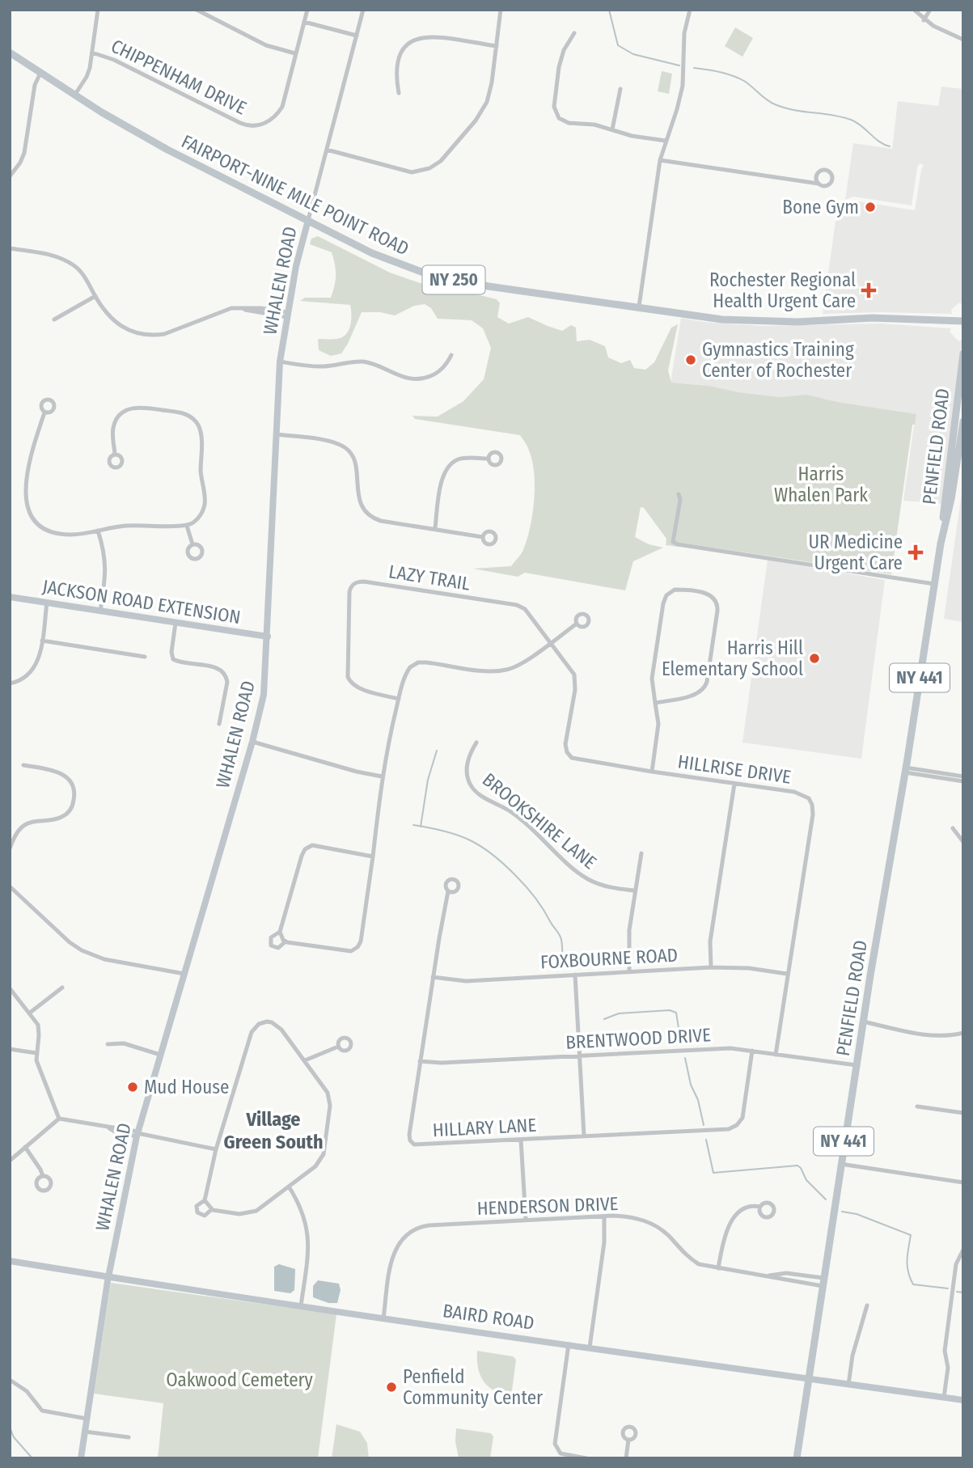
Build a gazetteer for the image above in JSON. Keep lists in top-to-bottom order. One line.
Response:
{"streets":{"main road":["FAIRPORT-NINE MILE POINT ROAD","NY 250","PENFIELD ROAD","NY 441"],"street":["CHIPPENHAM DRIVE","WHALEN ROAD","LAZY TRAIL","JACKSON ROAD EXTENSION","HILLRISE DRIVE","BROOKSHIRE LANE","FOXBOURNE ROAD","BRENTWOOD DRIVE","HILLARY LANE","HENDERSON DRIVE","BAIRD ROAD"]},"crossings":[["FAIRPORT-NINE MILE POINT ROAD","WHALEN ROAD"],["WHALEN ROAD","JACKSON ROAD EXTENSION"],["WHALEN ROAD","BAIRD ROAD"],["PENFIELD ROAD","BRENTWOOD DRIVE"],["PENFIELD ROAD","HENDERSON DRIVE"],["PENFIELD ROAD","BAIRD ROAD"],["LAZY TRAIL","HILLRISE DRIVE"],["HILLRISE DRIVE","FOXBOURNE ROAD"],["HILLRISE DRIVE","BRENTWOOD DRIVE"],["FOXBOURNE ROAD","HILLARY LANE"],["BRENTWOOD DRIVE","HILLARY LANE"],["HENDERSON DRIVE","BAIRD ROAD"]],"districts":["Village Green South"],"parks":["Harris Whalen Park","Oakwood Cemetery"],"places":{"other":["Bone Gym","Gymnastics Training Center of Rochester","Harris Hill Elementary School","Mud House","Penfield Community Center"],"health":["Rochester Regional Health Urgent Care","UR Medicine Urgent Care"]}}
